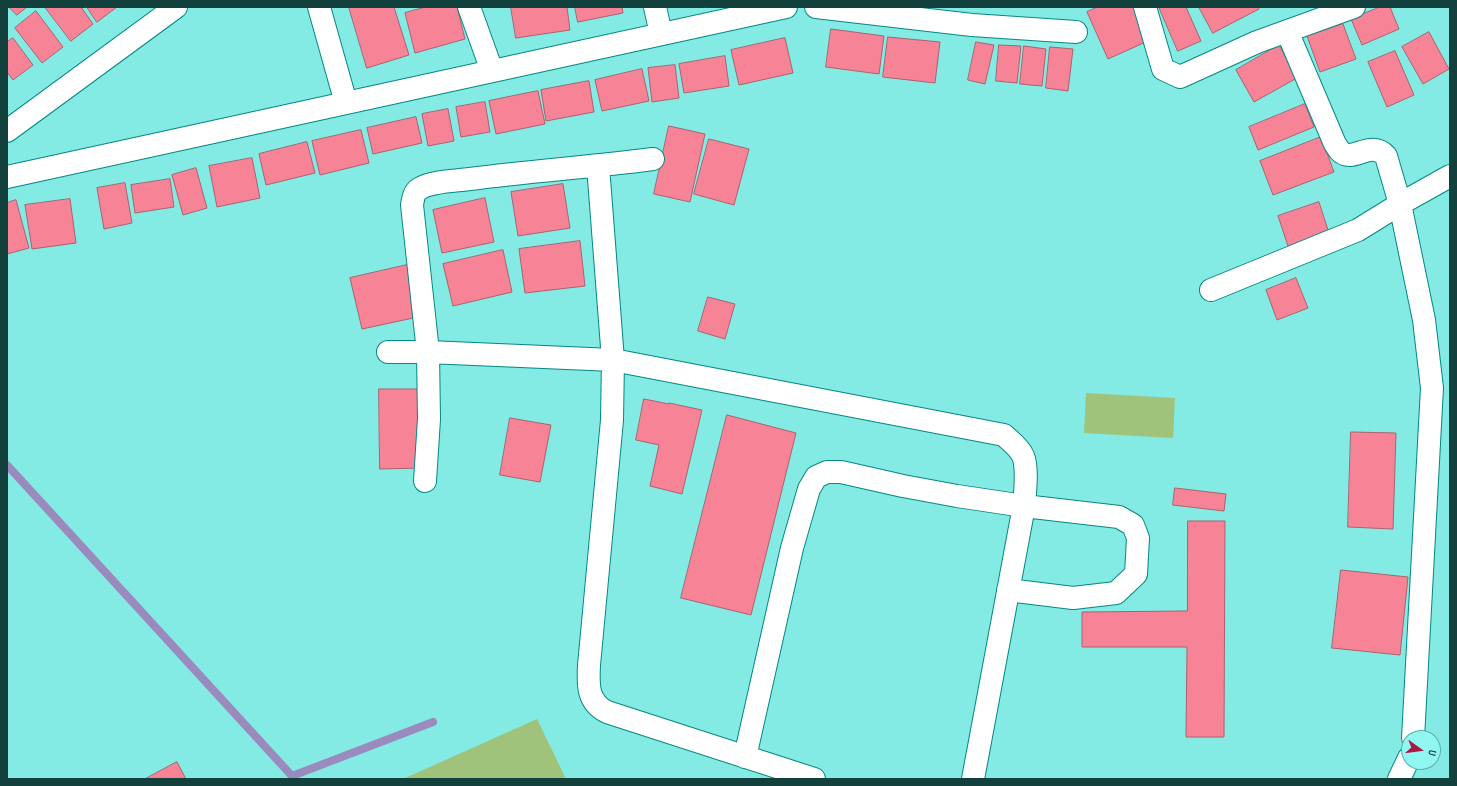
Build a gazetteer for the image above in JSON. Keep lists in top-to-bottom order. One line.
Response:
{"north":"right"}
